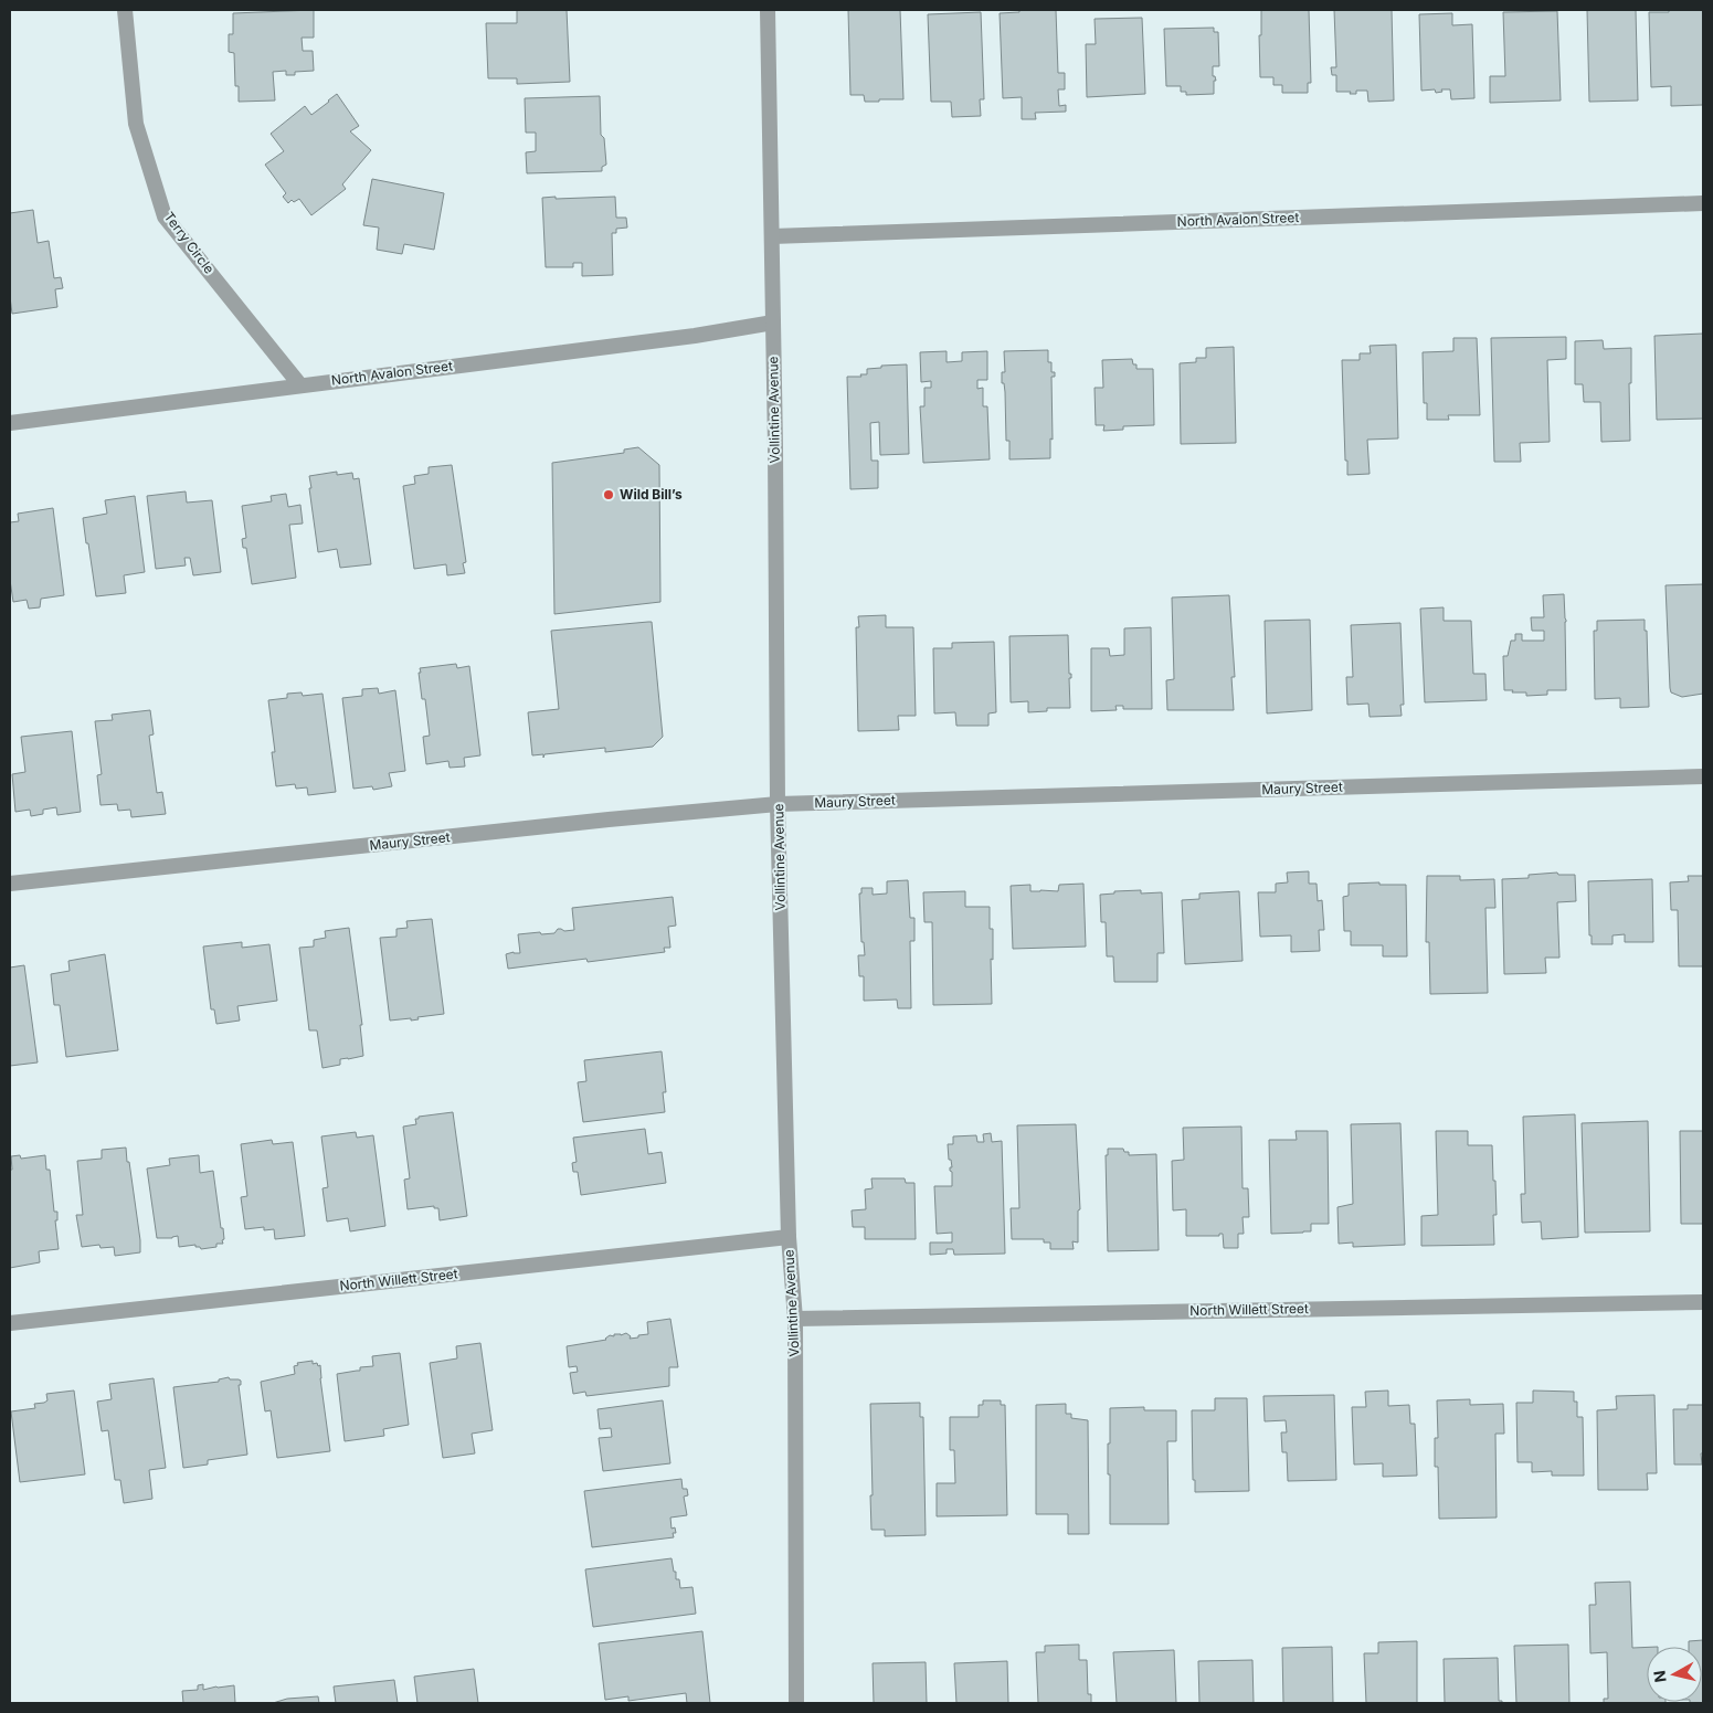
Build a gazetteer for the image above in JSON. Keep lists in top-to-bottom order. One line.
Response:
{"streets":{"street":["North Avalon Street","Terry Circle","Vollintine Avenue","Maury Street","North Willett Street"]},"crossings":[["North Avalon Street","Terry Circle"],["North Avalon Street","Vollintine Avenue"],["Vollintine Avenue","Maury Street"],["Vollintine Avenue","North Willett Street"]],"places":["Wild Bill’s"],"north":"left"}
